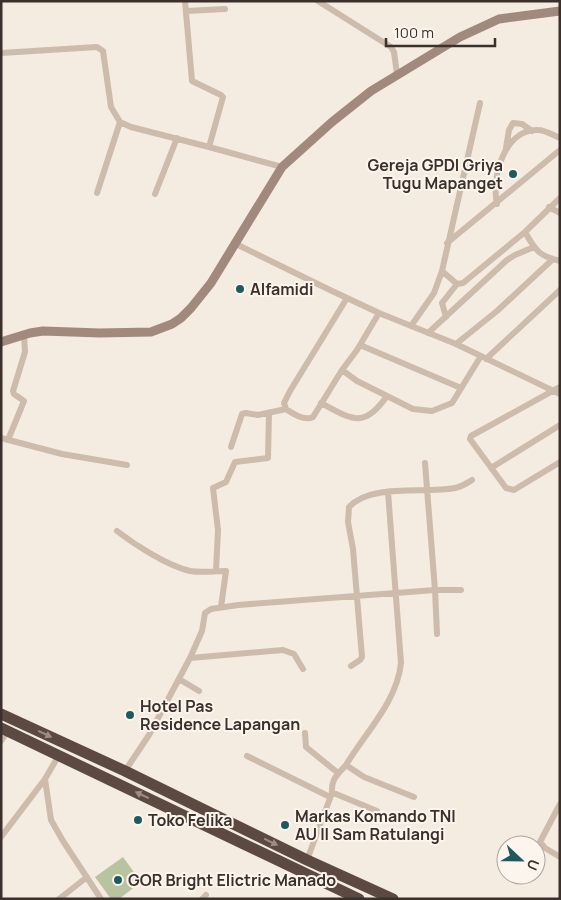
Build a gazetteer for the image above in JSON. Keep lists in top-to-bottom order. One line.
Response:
{"places":["Gereja GPDI Griya Tugu Mapanget","Alfamidi","Hotel Pas Residence Lapangan","Toko Felika","Markas Komando TNI AU II Sam Ratulangi","GOR Bright Elictric Manado"],"scale_bar":"100 m","north":"right"}
